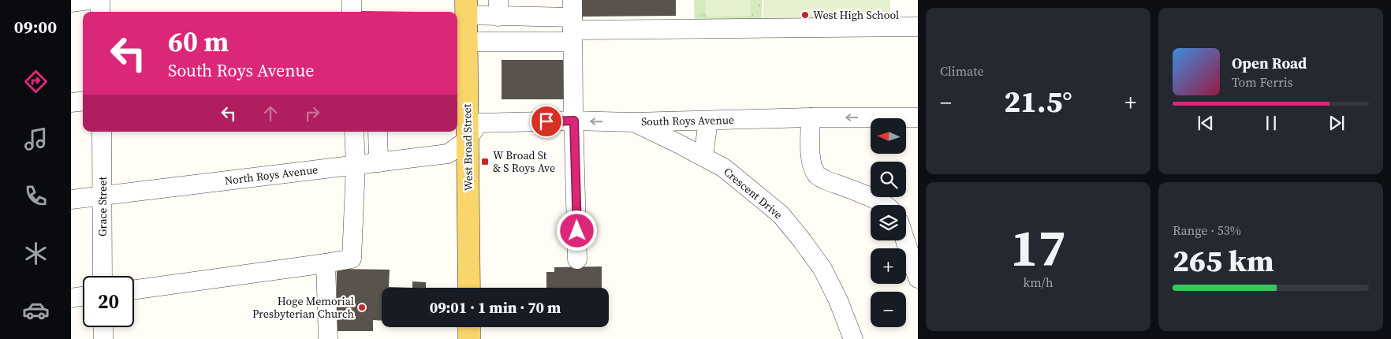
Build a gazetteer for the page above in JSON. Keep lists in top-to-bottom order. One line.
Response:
{"streets":{"main road":["West Broad Street"],"street":["South Roys Avenue","North Roys Avenue","Crescent Drive","Grace Street"]},"crossings":[["South Roys Avenue","West Broad Street"],["South Roys Avenue","North Roys Avenue"],["South Roys Avenue","Crescent Drive"],["West Broad Street","North Roys Avenue"],["North Roys Avenue","Grace Street"]],"places":{"other":["West High School","Hoge Memorial Presbyterian Church"],"transit":["W Broad St & S Roys Ave"]},"north":"left","page":{"tabs":"09:00","tile":["Climate",["17","km/h"],["Range · 53%","265 km"]],"turn":["60 m","South Roys Avenue"],"song":["Open Road","Tom Ferris"],"heat":["−","21.5°","+"],"map_buttons":["+","−"],"limit":"20","trip":"09:01 · 1 min · 70 m"}}
